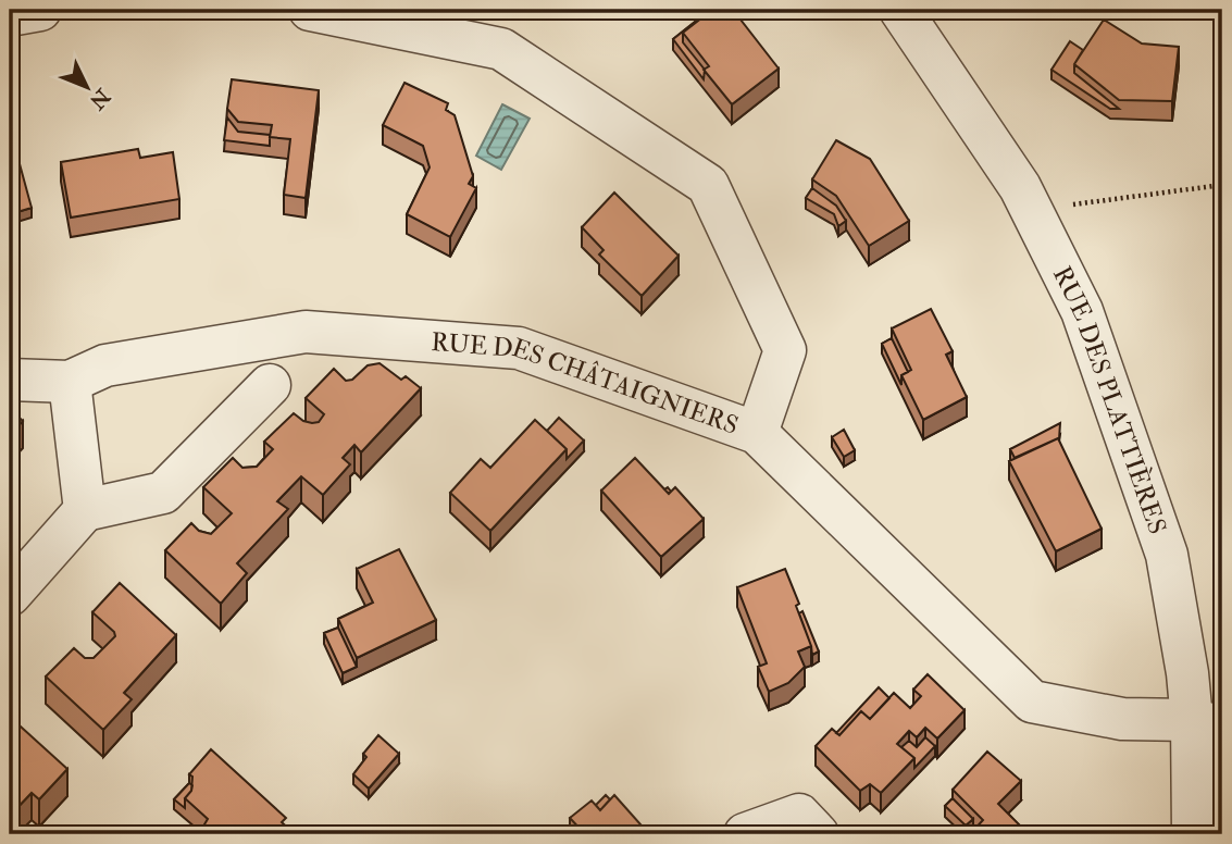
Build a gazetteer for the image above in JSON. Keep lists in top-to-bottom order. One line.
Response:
{"streets":{"street":["RUE DES CHÂTAIGNIERS","RUE DES PLATTIÈRES"]},"crossings":[["RUE DES CHÂTAIGNIERS","RUE DES PLATTIÈRES"]],"north":"bottom right"}
